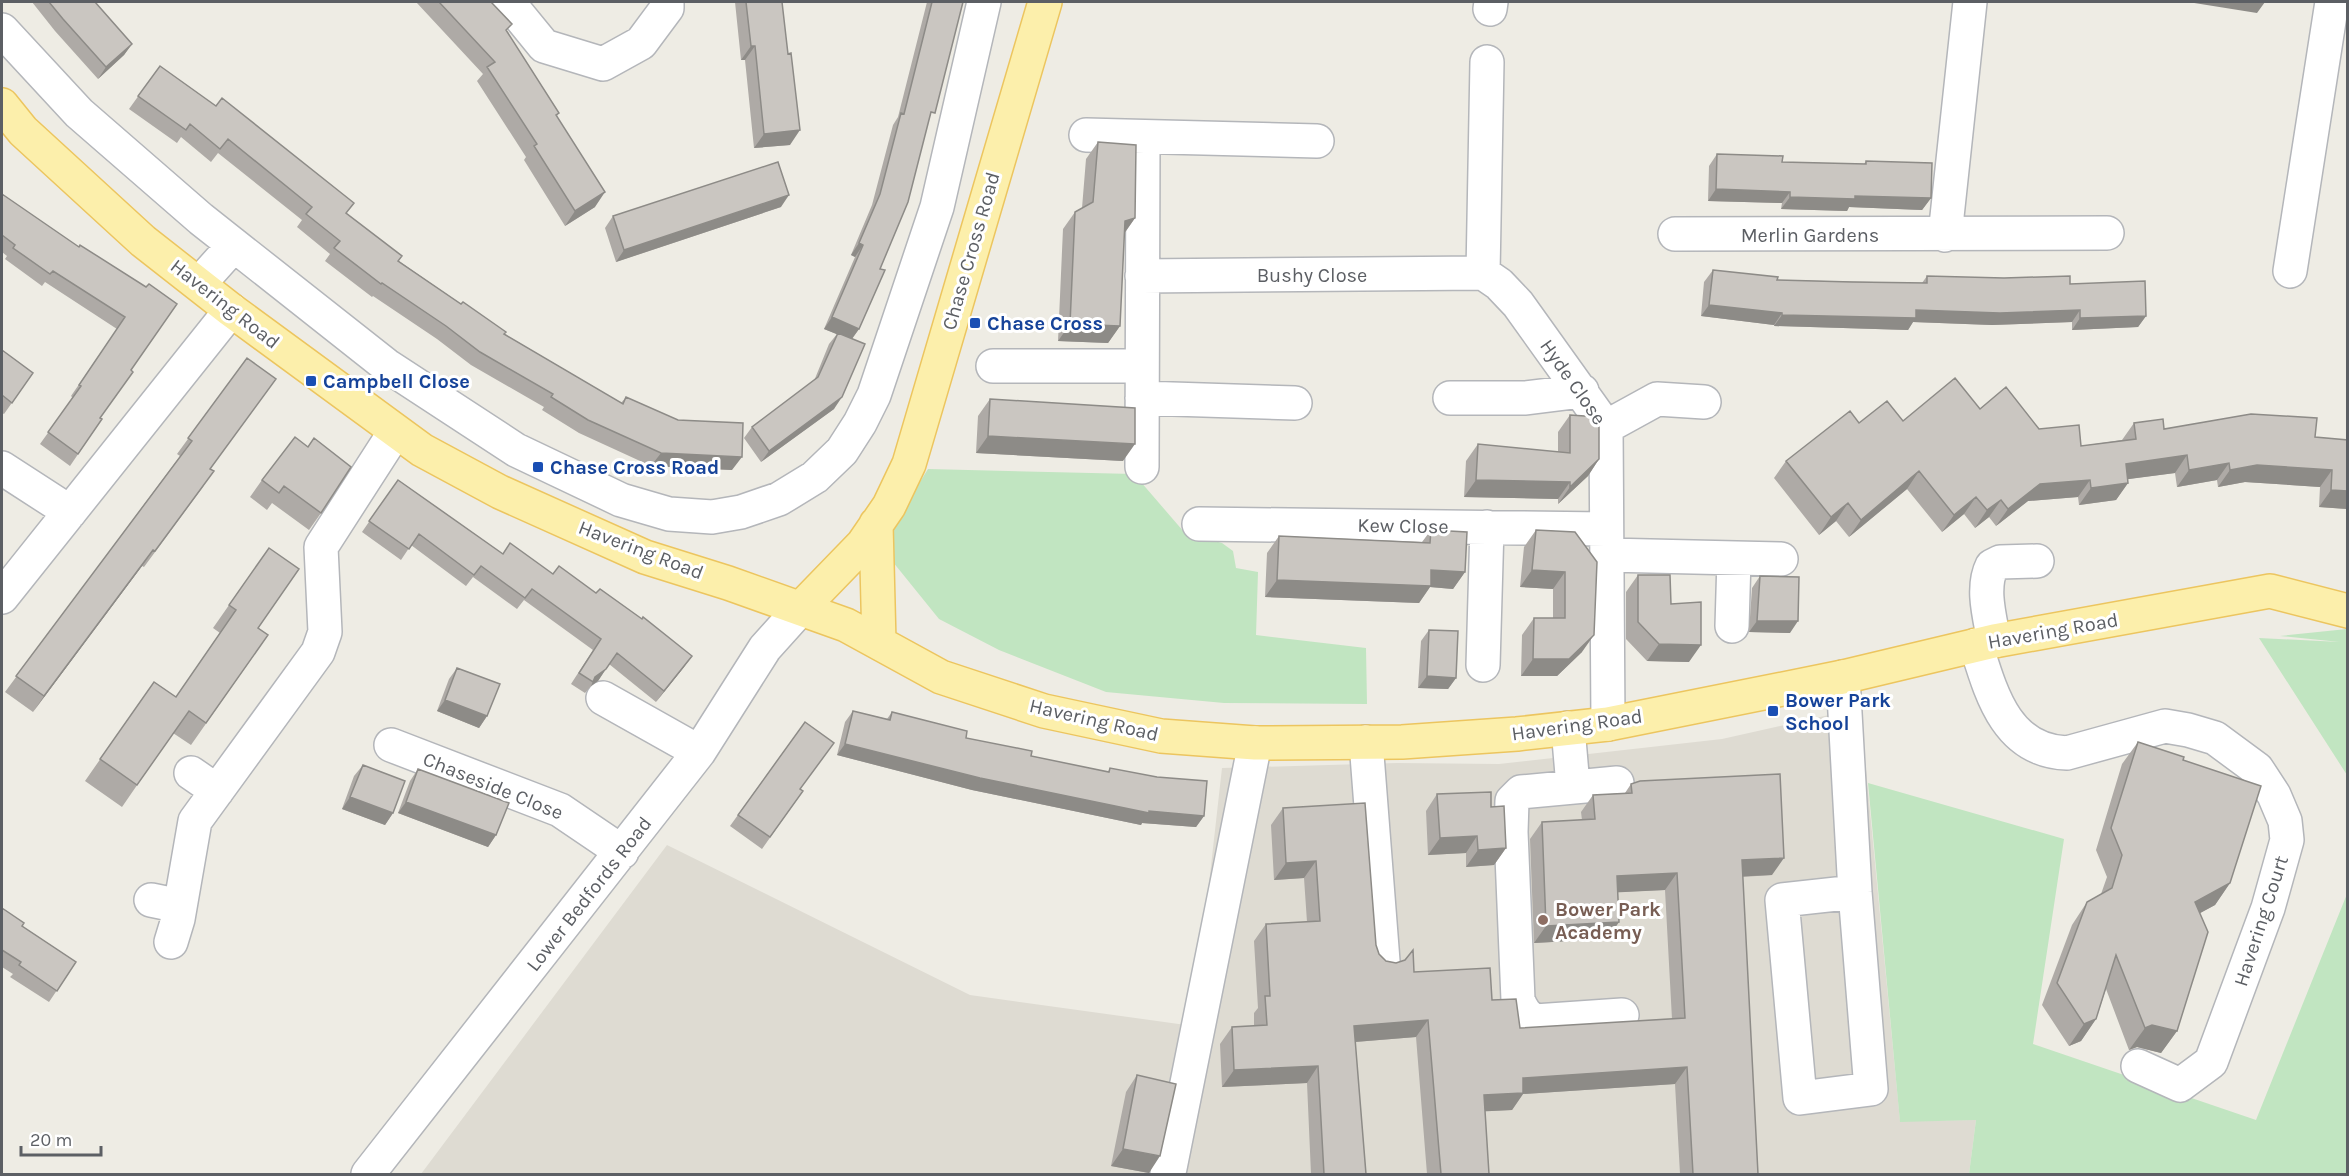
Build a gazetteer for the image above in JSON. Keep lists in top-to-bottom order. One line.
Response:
{"streets":{"main road":["Chase Cross Road","Havering Road"],"street":["Merlin Gardens","Bushy Close","Hyde Close","Kew Close","Chaseside Close","Lower Bedfords Road","Havering Court"]},"crossings":[["Chase Cross Road","Havering Road"],["Chase Cross Road","Lower Bedfords Road"],["Bushy Close","Hyde Close"],["Havering Road","Hyde Close"],["Havering Road","Lower Bedfords Road"],["Havering Road","Havering Court"],["Hyde Close","Kew Close"],["Chaseside Close","Lower Bedfords Road"]],"places":{"transit":["Chase Cross","Campbell Close","Chase Cross Road","Bower Park School"],"other":["Bower Park Academy"]},"scale_bar":"20 m"}
